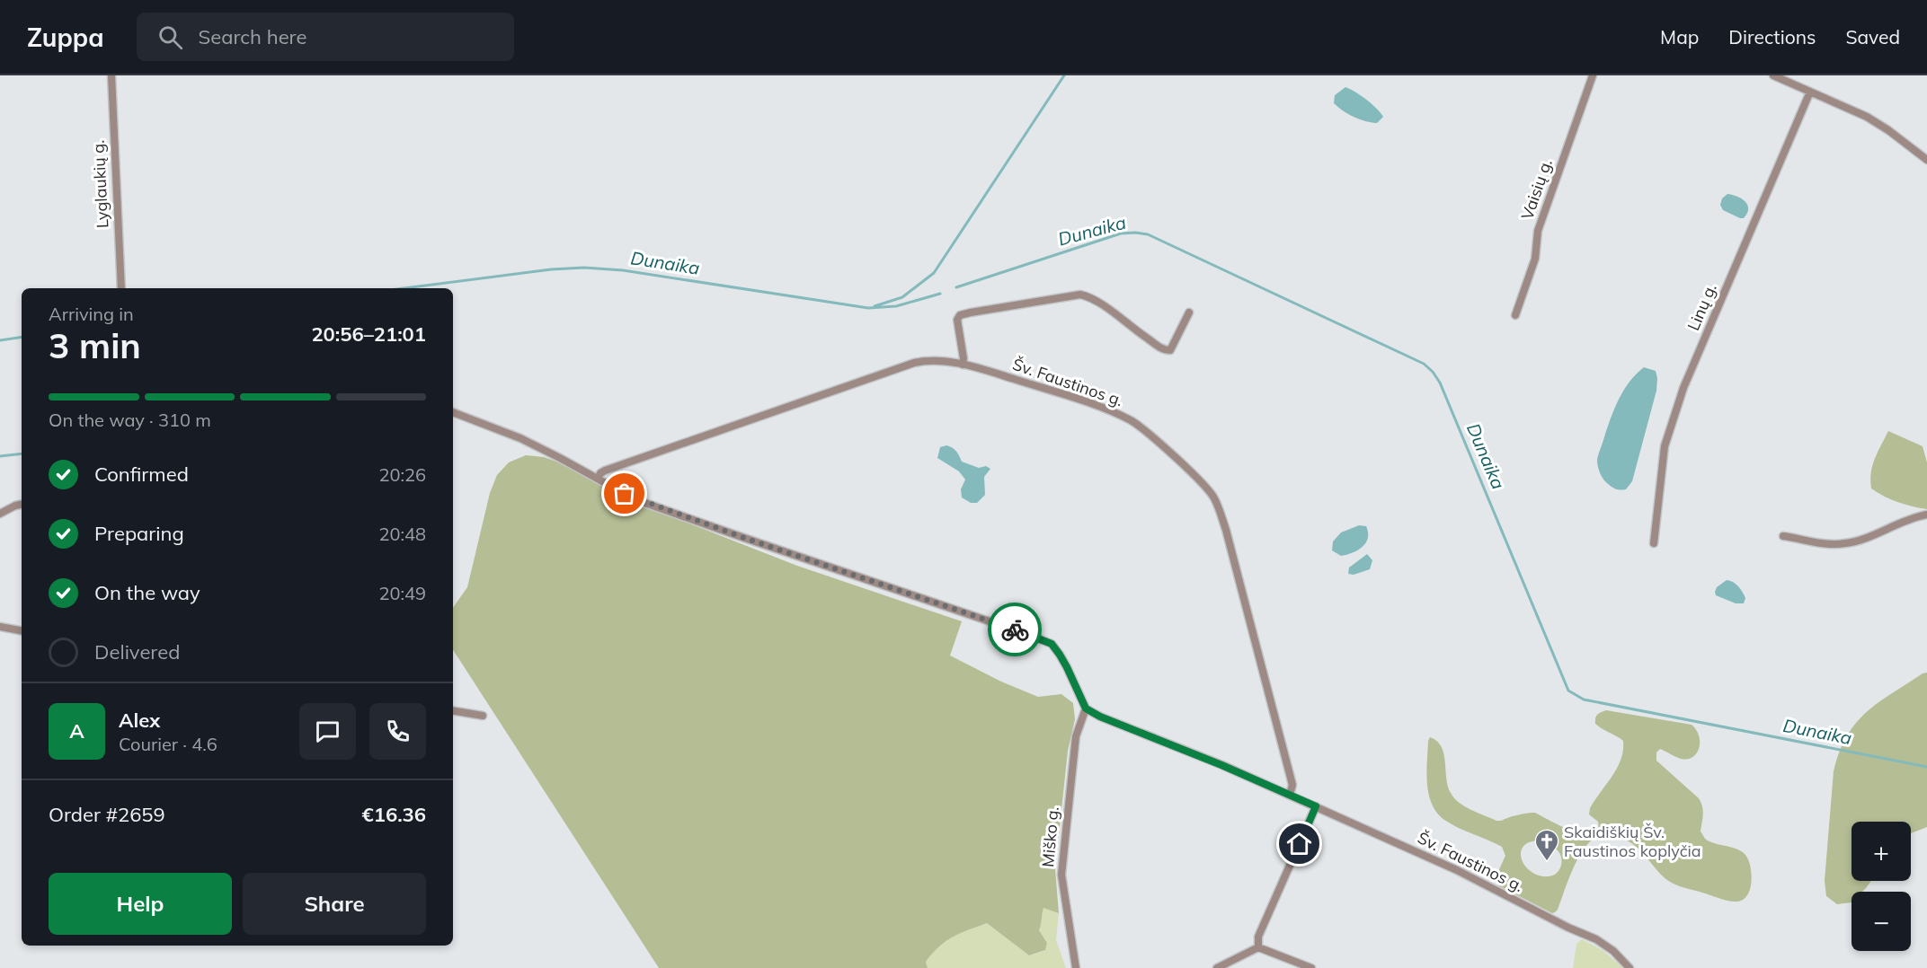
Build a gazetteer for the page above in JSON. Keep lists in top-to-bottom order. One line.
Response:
{"streets":{"street":["Lyglaukių g.","Vaisių g.","Linų g.","Šv. Faustinos g.","Miško g."]},"crossings":[["Šv. Faustinos g.","Miško g."]],"water":["Dunaika"],"places":{"church":["Skaidiškių Šv. Faustinos koplyčia"]},"page":{"header":"Zuppa","search":"Search here","nav":["Map","Directions","Saved"],"heading":["3 min","Arriving in","20:56–21:01"],"panel":["Alex","Courier · 4.6","Order #2659","€16.36"],"bar":"On the way · 310 m","list":[["Confirmed","20:26"],["Preparing","20:48"],["On the way","20:49"],"Delivered"],"round":"A","map_buttons":["+","−"],"buttons":["Help","Share"]}}
